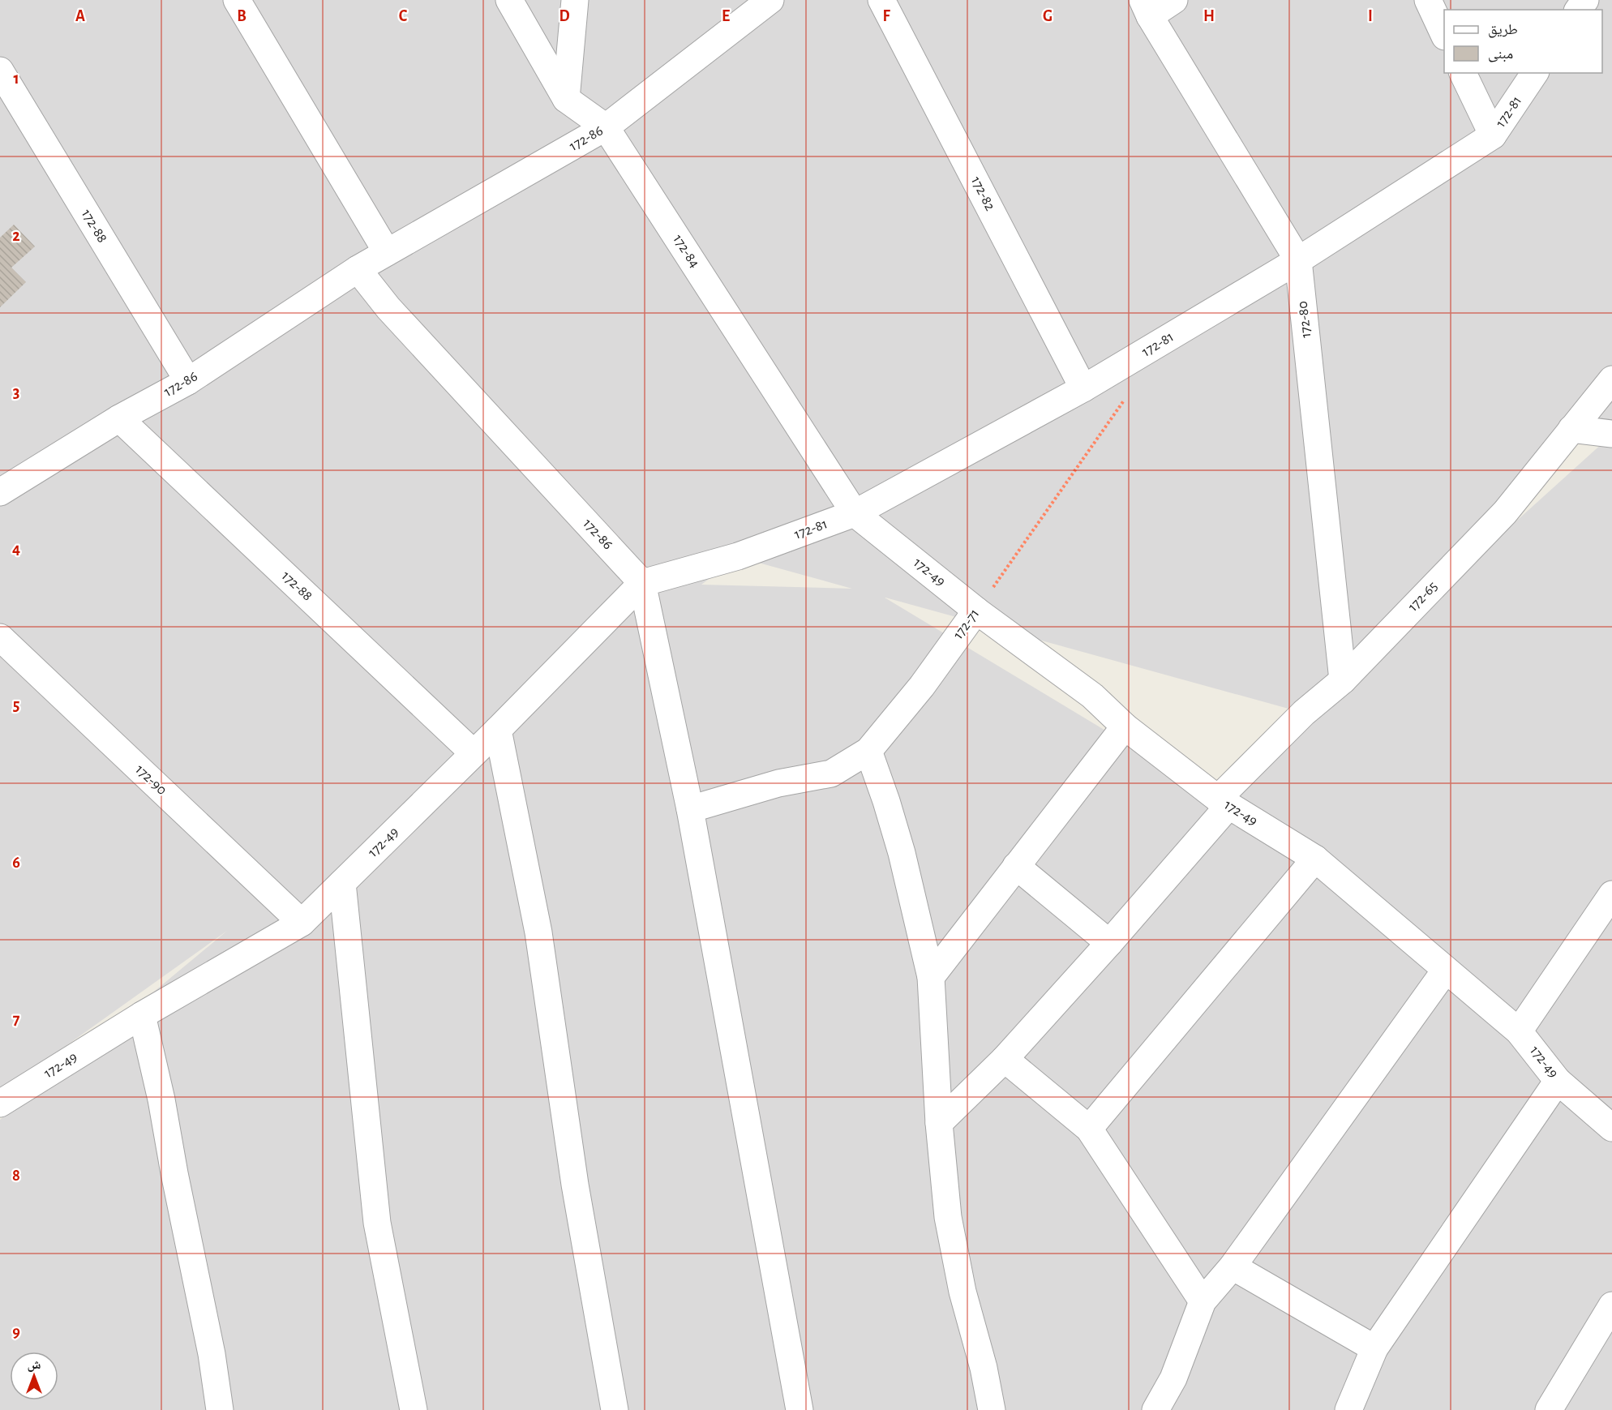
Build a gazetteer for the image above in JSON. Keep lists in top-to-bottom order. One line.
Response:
{"streets":{"street":["172-81","172-86","172-82","172-88","172-84","172-80","172-49","172-65","172-71","172-90"]},"crossings":[["172-81","172-86"],["172-81","172-82"],["172-81","172-84"],["172-81","172-80"],["172-81","172-49"],["172-86","172-88"],["172-86","172-84"],["172-86","172-49"],["172-88","172-49"],["172-84","172-49"],["172-80","172-65"],["172-49","172-65"],["172-49","172-71"],["172-49","172-90"]],"legend":["طريق","مبنى"],"north":"top","grid":{"columns":["A","B","C","D","E","F","G","H","I"],"rows":["1","2","3","4","5","6","7","8","9"]}}
